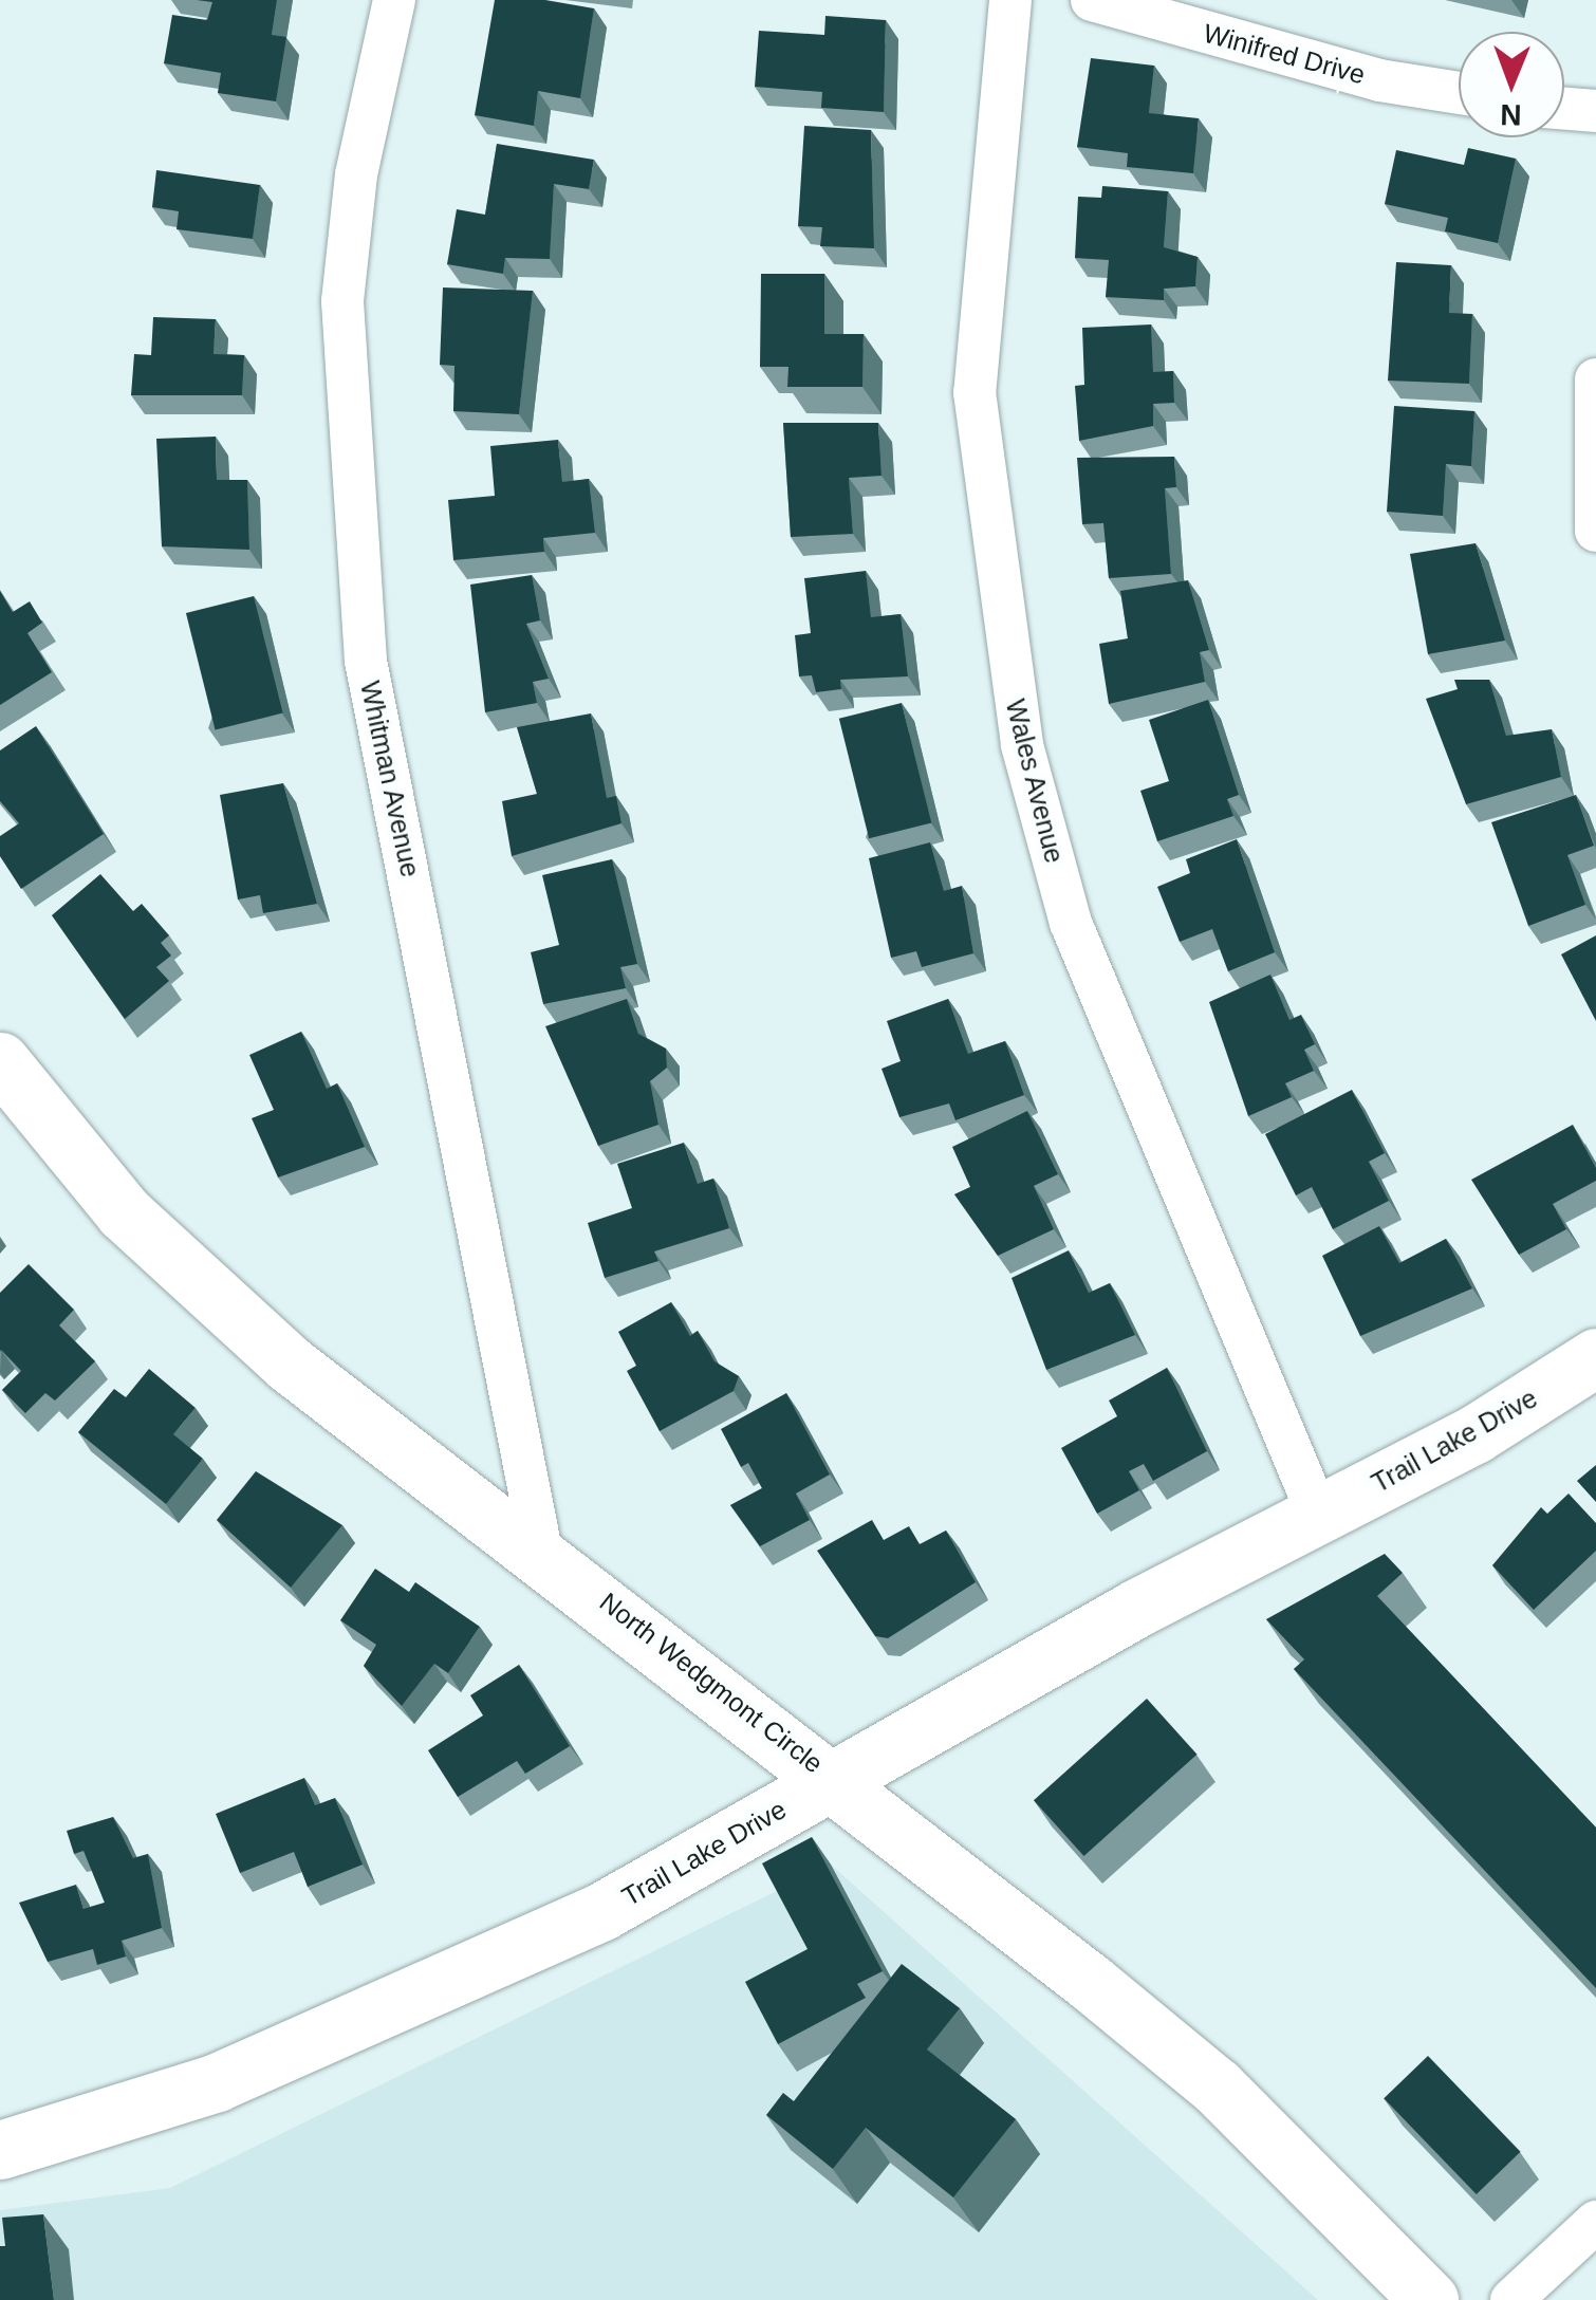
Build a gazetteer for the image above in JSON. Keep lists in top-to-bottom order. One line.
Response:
{"streets":{"street":["Winifred Drive","Whitman Avenue","Wales Avenue","Trail Lake Drive","North Wedgmont Circle"]},"crossings":[["Whitman Avenue","North Wedgmont Circle"],["Wales Avenue","Trail Lake Drive"],["Trail Lake Drive","North Wedgmont Circle"]],"north":"bottom"}
